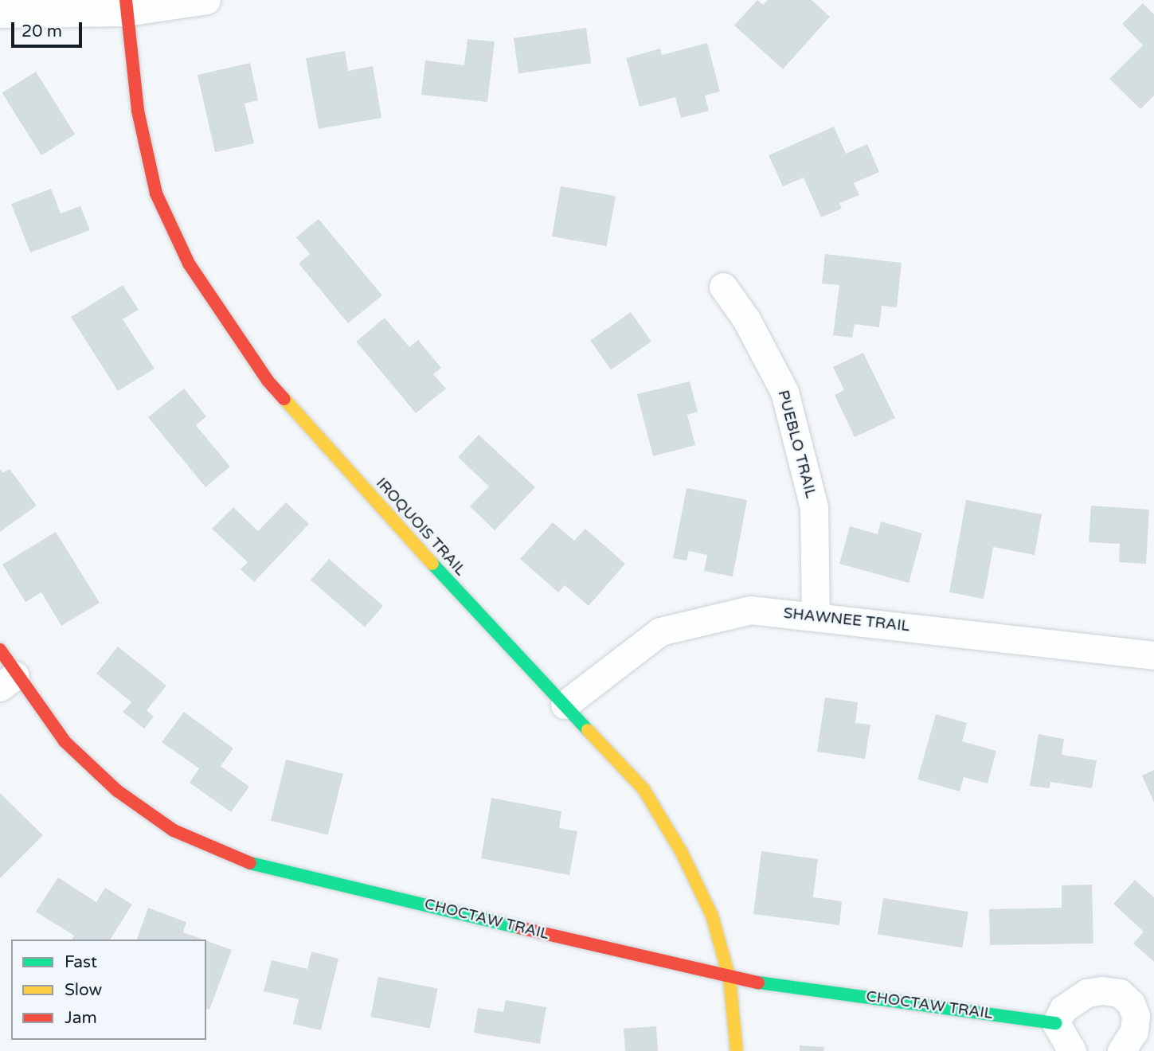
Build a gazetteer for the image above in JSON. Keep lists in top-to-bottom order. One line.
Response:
{"streets":{"street":["PUEBLO TRAIL","IROQUOIS TRAIL","SHAWNEE TRAIL","CHOCTAW TRAIL"]},"crossings":[["PUEBLO TRAIL","SHAWNEE TRAIL"],["IROQUOIS TRAIL","SHAWNEE TRAIL"],["IROQUOIS TRAIL","CHOCTAW TRAIL"]],"legend":["Fast","Slow","Jam"],"scale_bar":"20 m"}
